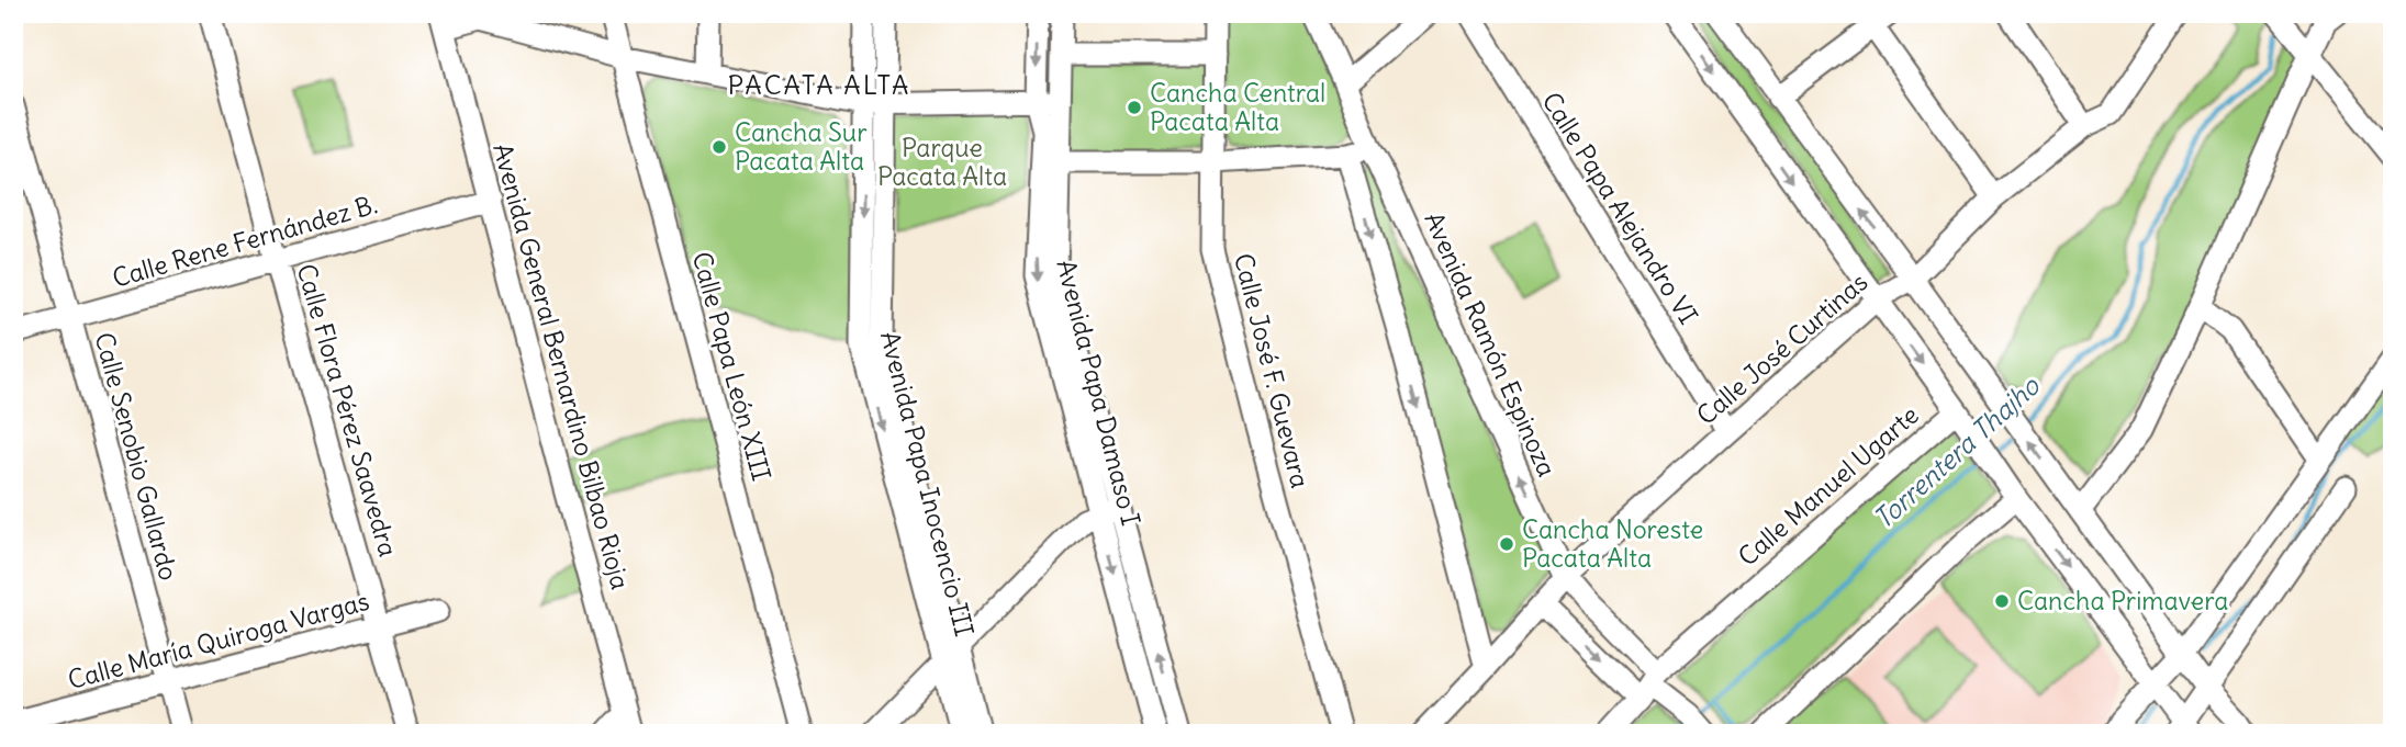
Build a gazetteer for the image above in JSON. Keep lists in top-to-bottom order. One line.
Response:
{"streets":{"street":["Calle Papa Alejandro VI","Calle Rene Fernández B.","Avenida Ramón Espinoza","Calle José Curtinas","Avenida General Bernardino Bilbao Rioja","Calle Papa León XIII","Calle José F. Guevara","Avenida Papa Damaso I","Calle Flora Pérez Saavedra","Calle Senobio Gallardo","Avenida Papa Inocencio III","Calle Manuel Ugarte","Calle María Quiroga Vargas"]},"crossings":[["Calle Papa Alejandro VI","Calle José Curtinas"],["Calle Rene Fernández B.","Avenida General Bernardino Bilbao Rioja"],["Calle Rene Fernández B.","Calle Flora Pérez Saavedra"],["Calle Rene Fernández B.","Calle Senobio Gallardo"],["Avenida Ramón Espinoza","Calle José Curtinas"],["Avenida Ramón Espinoza","Calle Manuel Ugarte"],["Calle Flora Pérez Saavedra","Calle María Quiroga Vargas"],["Calle Senobio Gallardo","Calle María Quiroga Vargas"]],"districts":["PACATA ALTA"],"water":["Torrentera Thajho"],"parks":["Parque Pacata Alta"],"places":["Cancha Central Pacata Alta","Cancha Sur Pacata Alta","Cancha Noreste Pacata Alta","Cancha Primavera"]}
